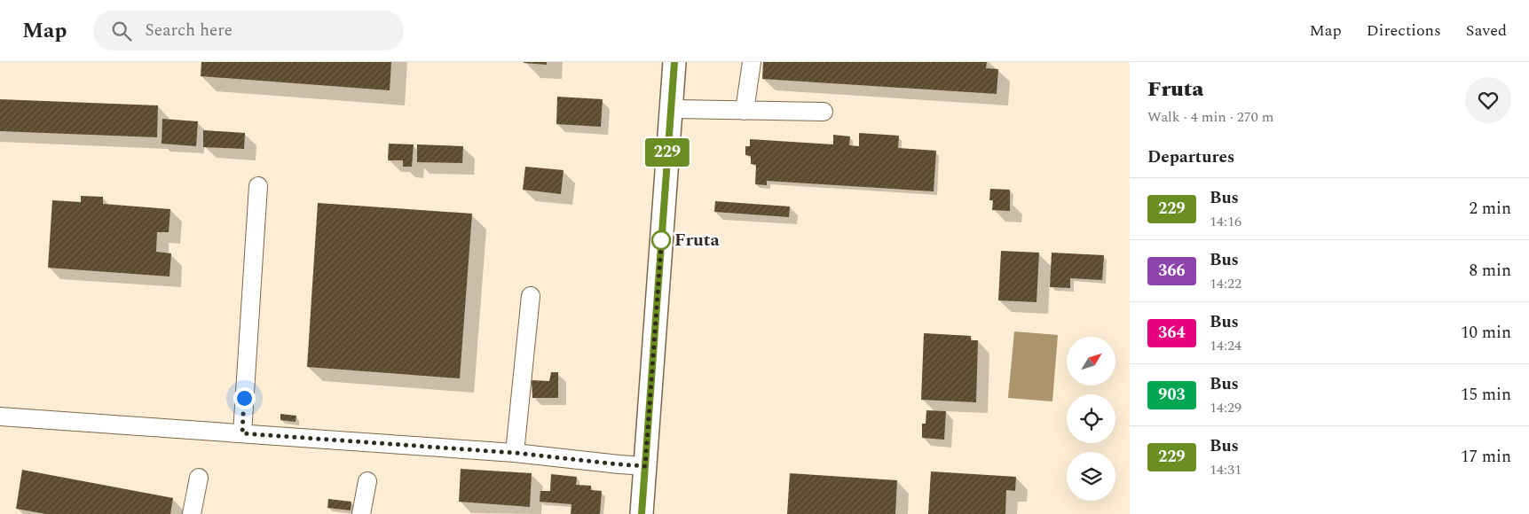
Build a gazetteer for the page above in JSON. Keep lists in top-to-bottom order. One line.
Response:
{"places":["Fruta"],"lines":["bus line 229"],"north":"top right","page":{"header":"Map","search":"Search here","nav":["Map","Directions","Saved"],"on_map":"229","heading":[["Fruta","Walk · 4 min · 270 m"],"Departures"],"list":[{"mark":"229","name":"Bus","note":"14:16","value":"2 min"},{"mark":"366","name":"Bus","note":"14:22","value":"8 min"},{"mark":"364","name":"Bus","note":"14:24","value":"10 min"},{"mark":"903","name":"Bus","note":"14:29","value":"15 min"},{"mark":"229","name":"Bus","note":"14:31","value":"17 min"}]}}
